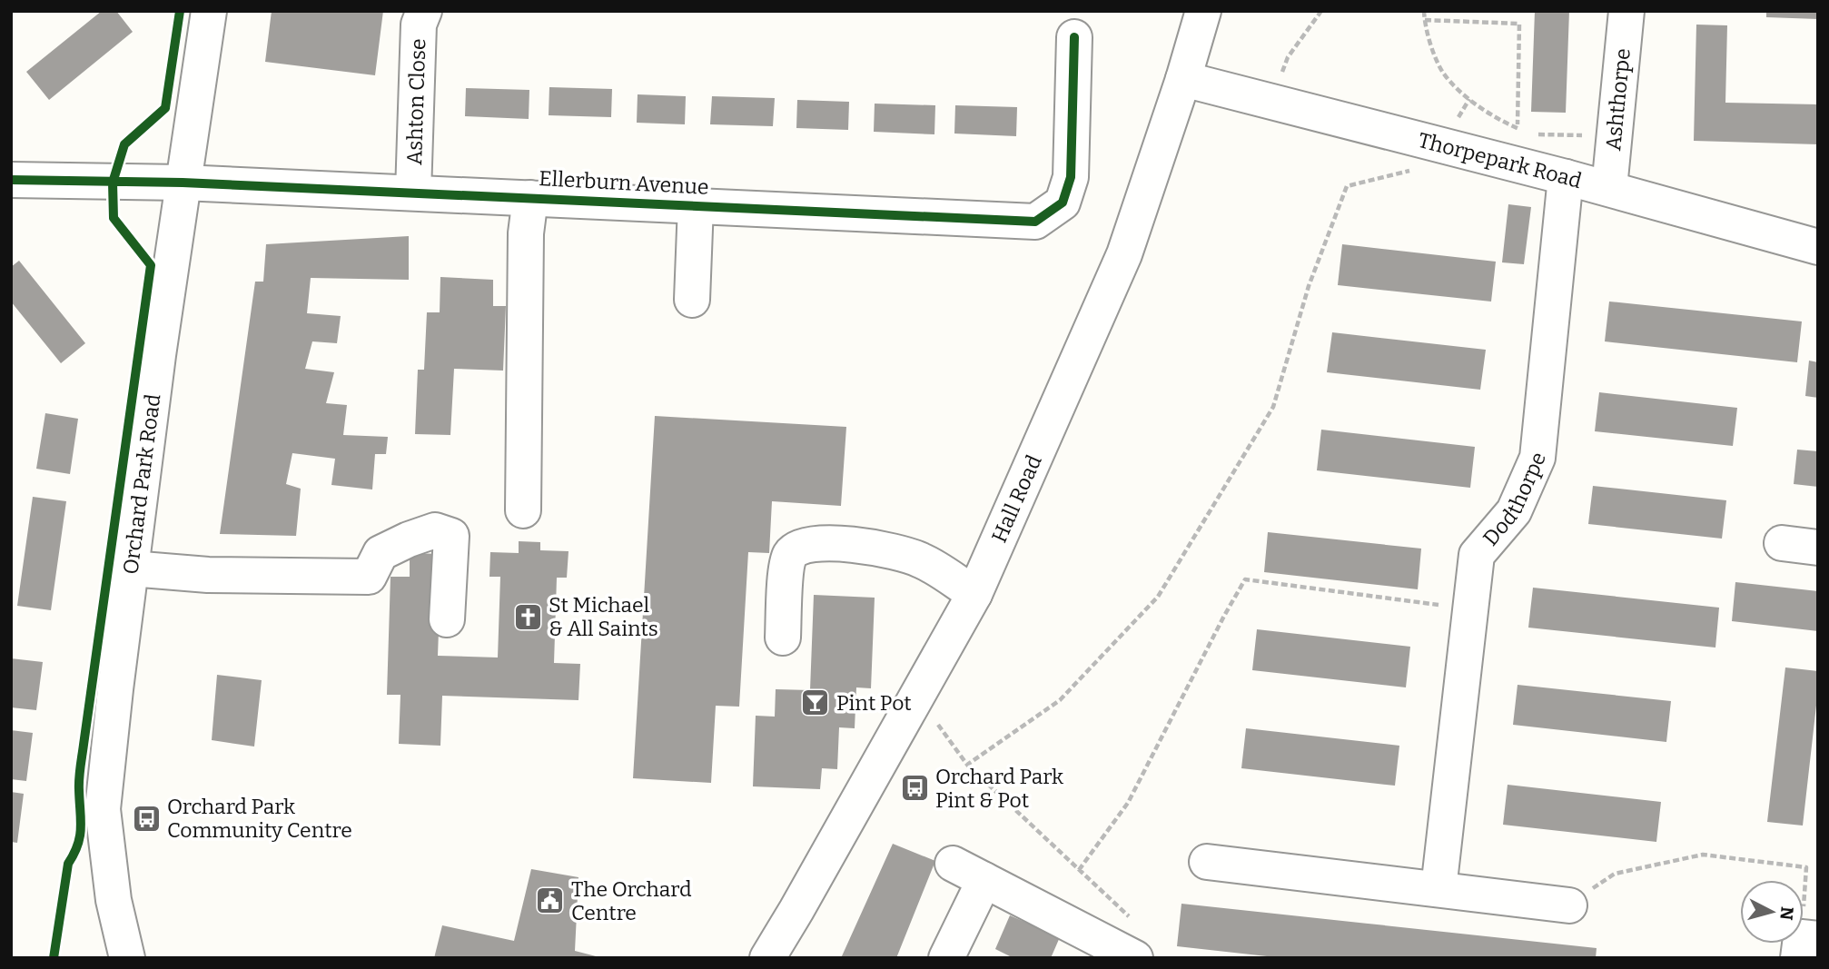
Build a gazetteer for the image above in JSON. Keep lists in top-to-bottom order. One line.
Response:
{"streets":{"street":["Ashthorpe","Ashton Close","Thorpepark Road","Ellerburn Avenue","Orchard Park Road","Dodthorpe","Hall Road"]},"crossings":[["Ashthorpe","Thorpepark Road"],["Ashton Close","Ellerburn Avenue"],["Thorpepark Road","Dodthorpe"],["Thorpepark Road","Hall Road"],["Ellerburn Avenue","Orchard Park Road"]],"places":{"church":["St Michael & All Saints"],"bar":["Pint Pot"],"bus stop":["Orchard Park Pint & Pot","Orchard Park Community Centre"],"public building":["The Orchard Centre"]},"north":"right"}
